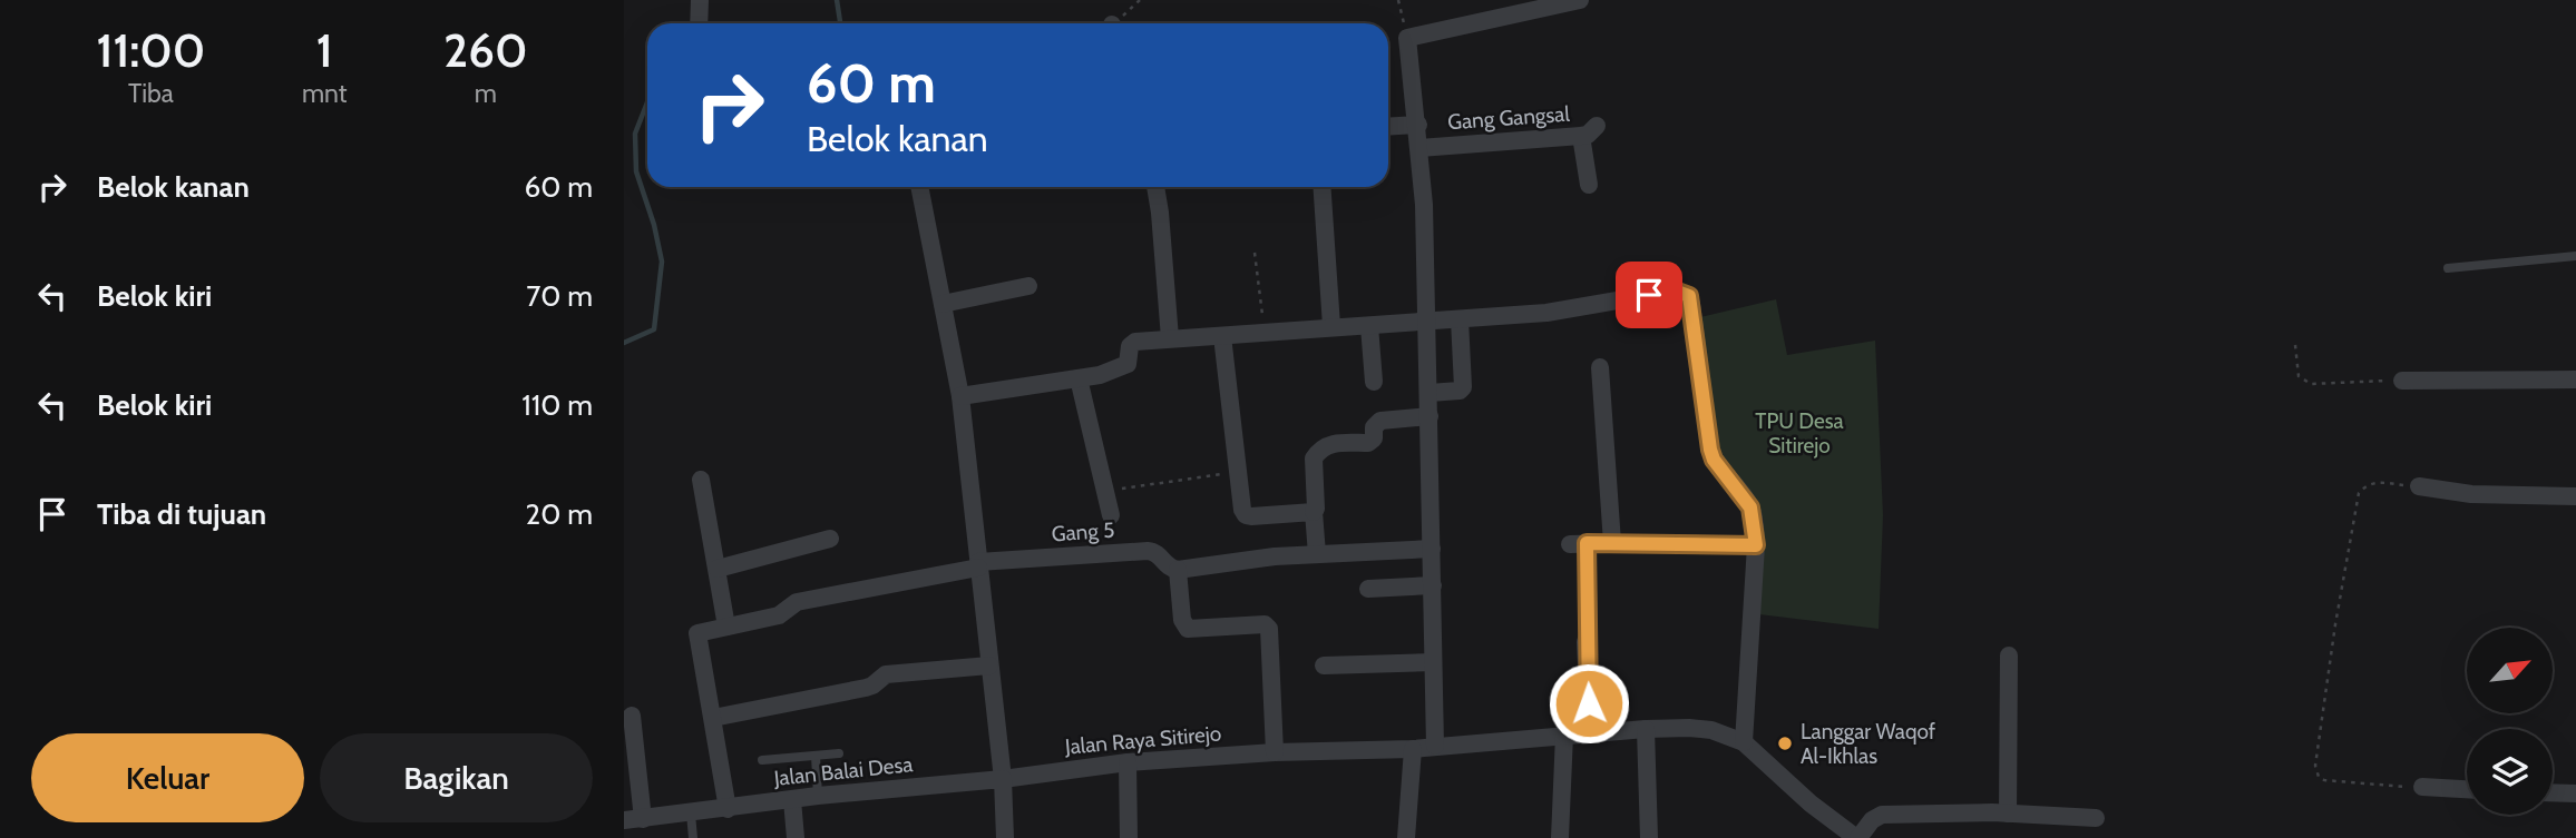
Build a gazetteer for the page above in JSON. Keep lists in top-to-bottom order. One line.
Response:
{"streets":{"street":["Gang Gangsal","Gang 5","Jalan Raya Sitirejo","Jalan Balai Desa"]},"crossings":[["Jalan Raya Sitirejo","Jalan Balai Desa"]],"parks":["TPU Desa Sitirejo"],"places":["Langgar Waqof Al-Ikhlas"],"north":"top right","page":{"eta":["11:00","Tiba","1","mnt","260","m"],"turn":["60 m","Belok kanan"],"list":[{"name":"Belok kanan","value":"60 m"},{"name":"Belok kiri","value":"70 m"},{"name":"Belok kiri","value":"110 m"},{"name":"Tiba di tujuan","value":"20 m"}],"buttons":["Keluar","Bagikan"]}}
